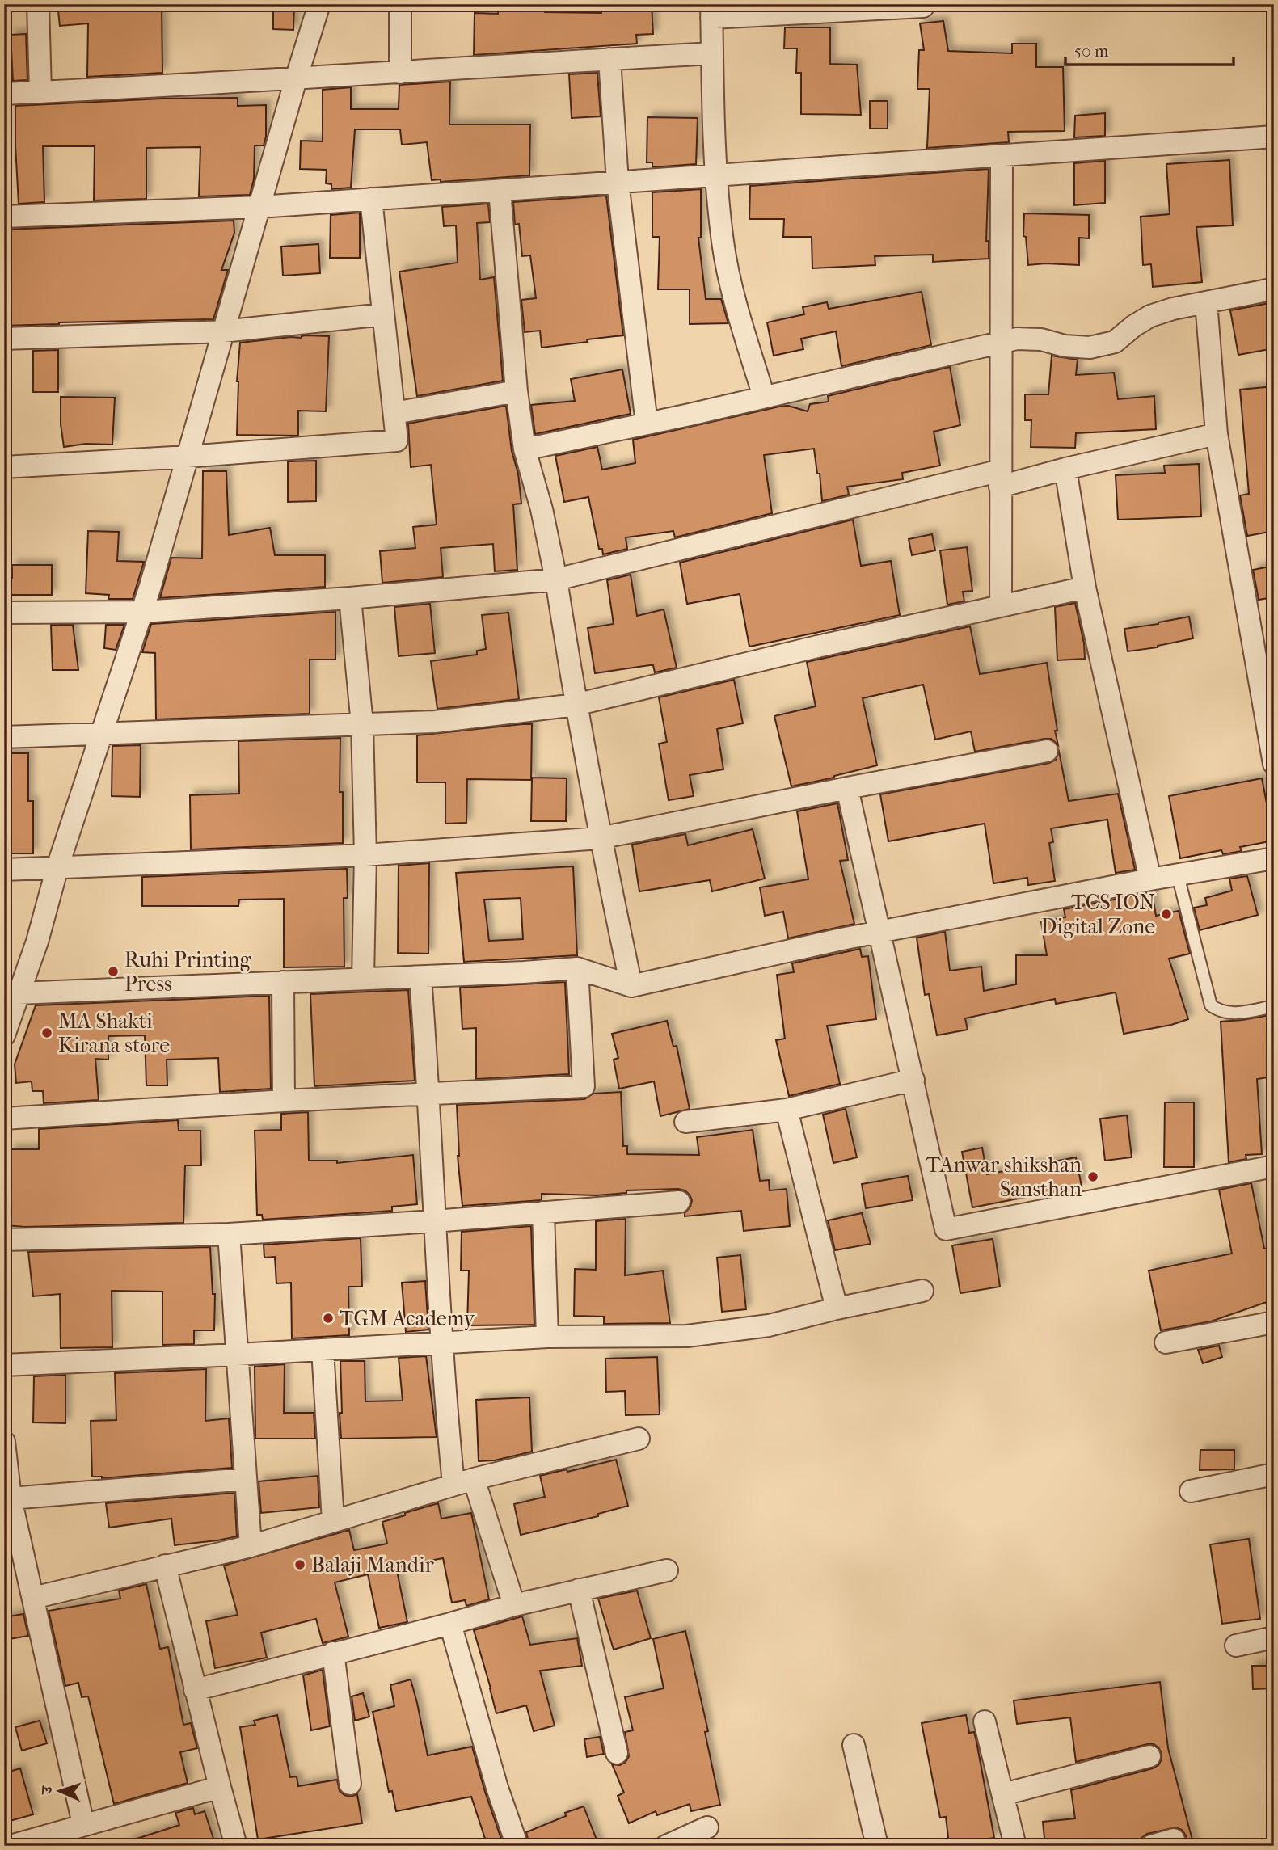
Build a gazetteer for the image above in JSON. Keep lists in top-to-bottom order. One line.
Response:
{"places":["TCS ION Digital Zone","Ruhi Printing Press","MA Shakti Kirana store","TAnwar shikshan Sansthan","TGM Academy","Balaji Mandir"],"scale_bar":"50 m","north":"left"}
